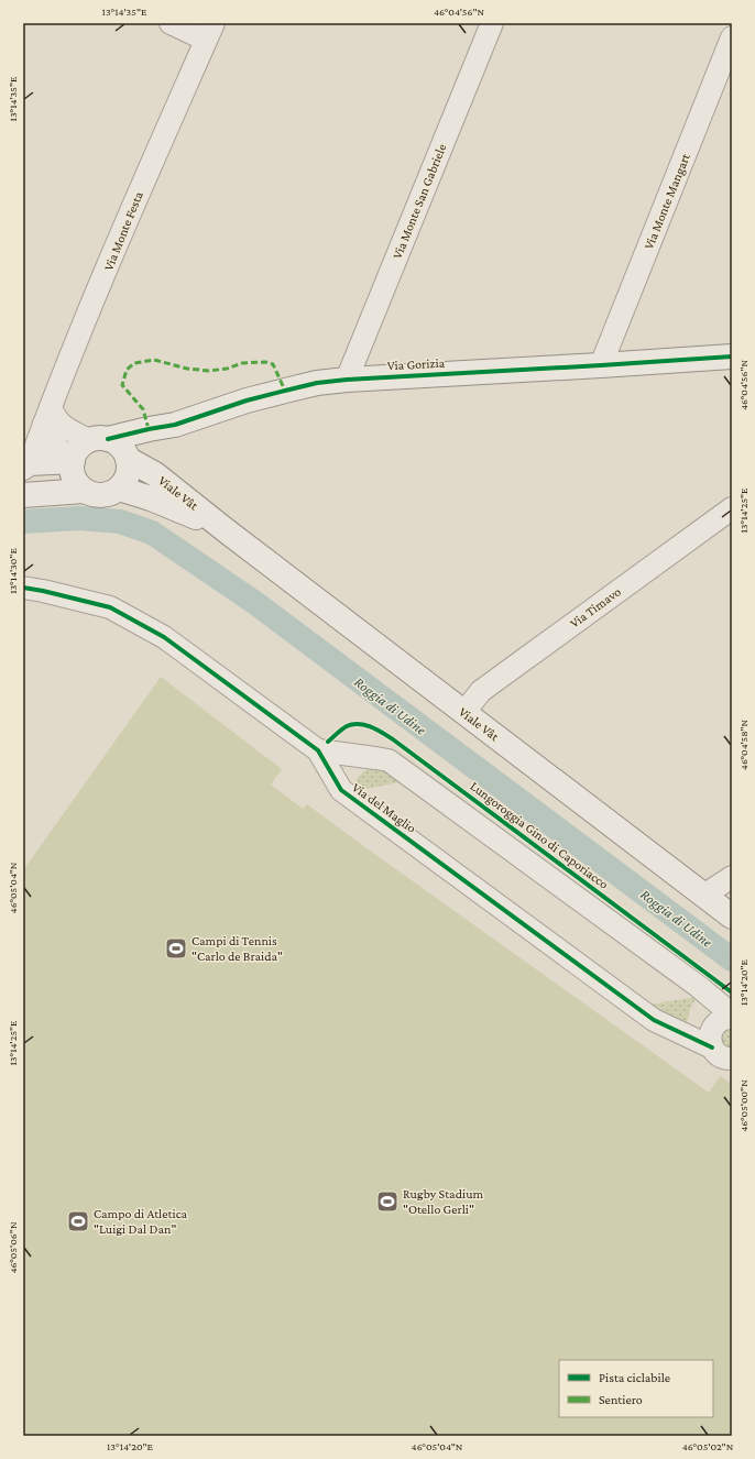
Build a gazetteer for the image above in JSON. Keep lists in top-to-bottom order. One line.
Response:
{"streets":{"main road":["Via Gorizia","Viale Vât"],"street":["Via Monte San Gabriele","Via Monte Mangart","Via Monte Festa","Via Timavo","Via del Maglio"],"cycle path":["Lungoroggia Gino di Caporiacco"]},"crossings":[["Via Monte San Gabriele","Via Gorizia"],["Via Monte Mangart","Via Gorizia"],["Via Monte Festa","Viale Vât"],["Via Gorizia","Viale Vât"],["Viale Vât","Via Timavo"]],"water":["Roggia di Udine"],"places":{"sports":["Campi di Tennis \"Carlo de Braida\"","Rugby Stadium \"Otello Gerli\"","Campo di Atletica \"Luigi Dal Dan\""]},"legend":["Pista ciclabile","Sentiero"],"coordinates":["13°14'35\"E","46°04'56\"N","13°14'25\"E","13°14'30\"E","46°04'58\"N","46°05'04\"N","13°14'20\"E","46°05'00\"N","46°05'06\"N","46°05'02\"N"]}
